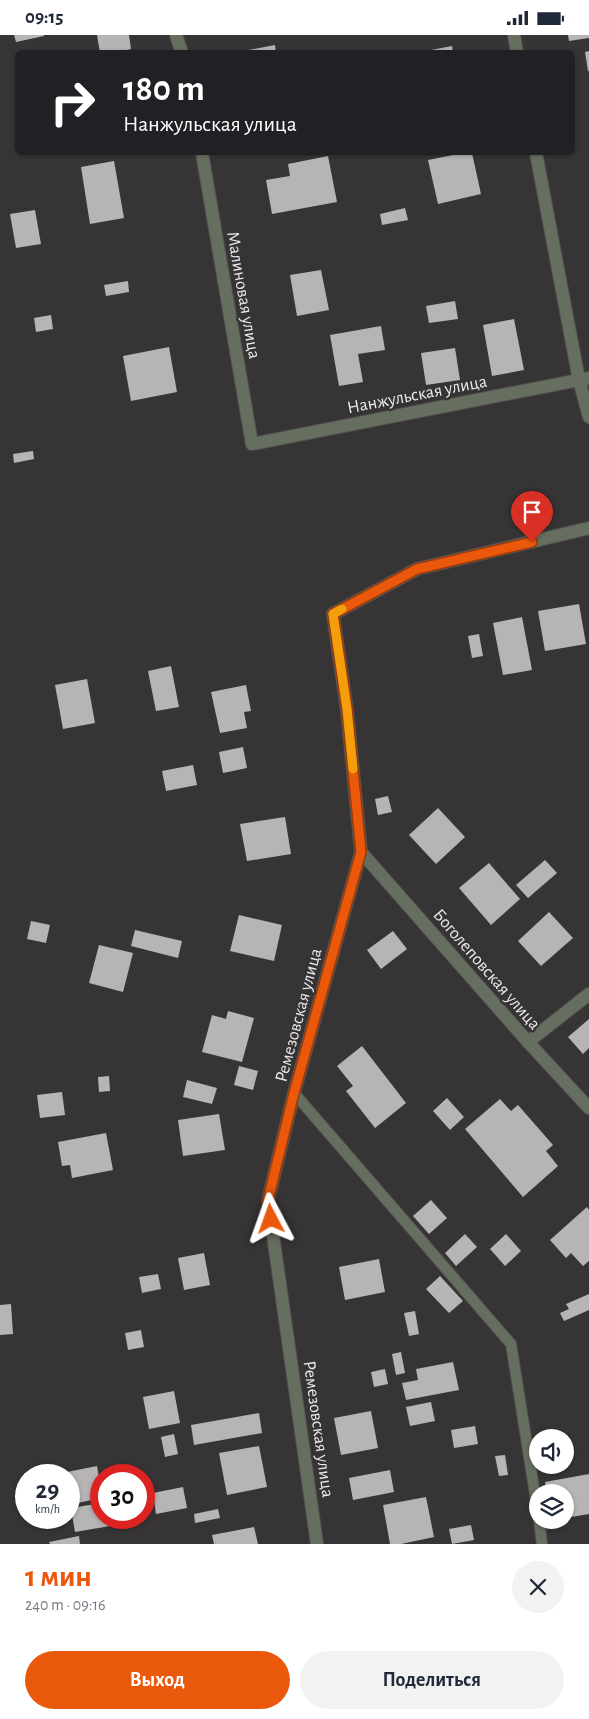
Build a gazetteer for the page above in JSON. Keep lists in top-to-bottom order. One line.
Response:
{"streets":{"street":["Малиновая улица","Нанжульская улица","Боголеповская улица","Ремезовская улица"]},"crossings":[["Малиновая улица","Нанжульская улица"],["Боголеповская улица","Ремезовская улица"]],"page":{"status":"09:15","turn":["180 m","Нанжульская улица"],"speed":"29 km/h","limit":"30","heading":["1 мин","240 m · 09:16"],"buttons":["Выход","Поделиться"]}}
